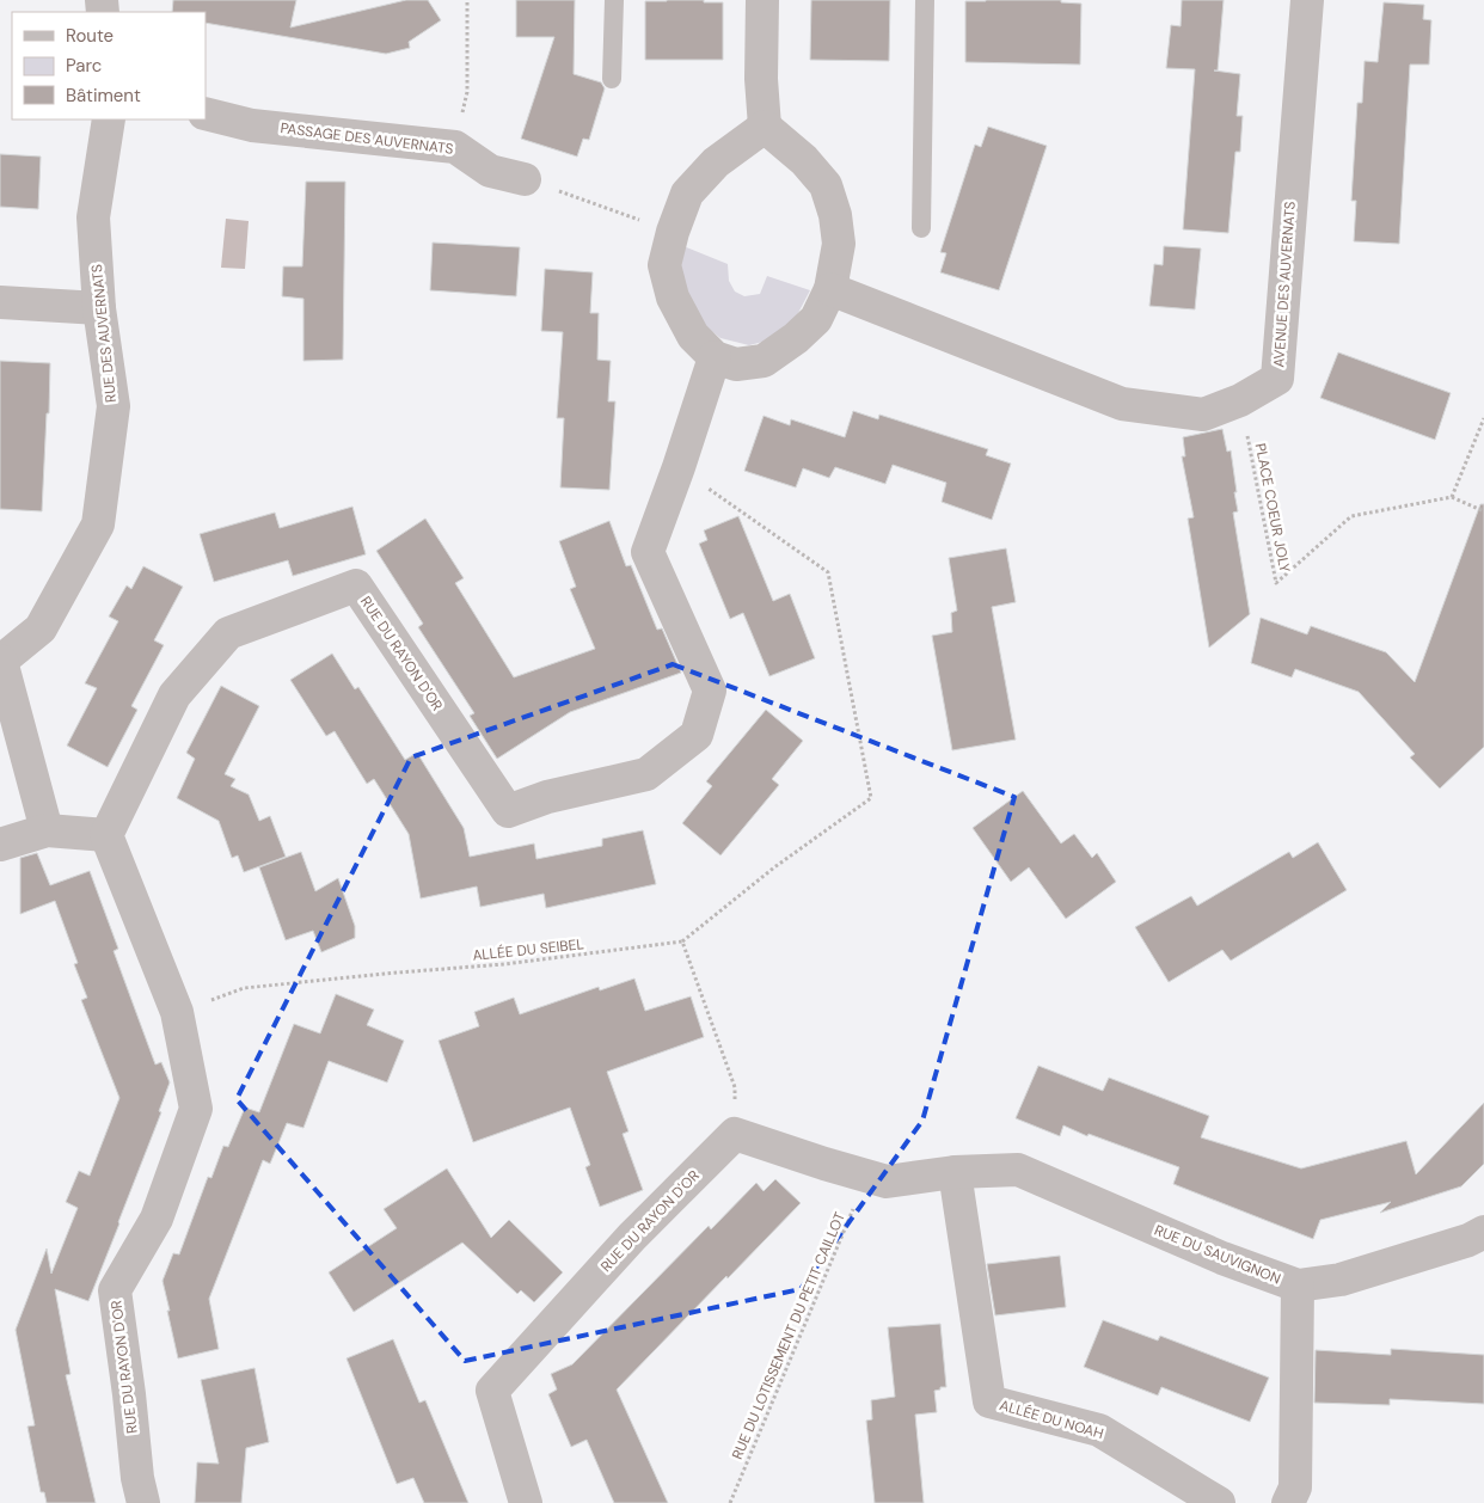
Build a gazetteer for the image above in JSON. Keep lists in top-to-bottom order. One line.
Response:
{"streets":{"street":["PASSAGE DES AUVERNATS","AVENUE DES AUVERNATS","RUE DES AUVERNATS","RUE DU RAYON D'OR","RUE DU SAUVIGNON","ALLÉE DU NOAH"],"path":["PLACE COEUR JOLY","ALLÉE DU SEIBEL","RUE DU LOTISSEMENT DU PETIT CAILLOT"]},"crossings":[["AVENUE DES AUVERNATS","PLACE COEUR JOLY"],["AVENUE DES AUVERNATS","RUE DU RAYON D'OR"],["RUE DU RAYON D'OR","ALLÉE DU SEIBEL"],["RUE DU SAUVIGNON","ALLÉE DU NOAH"]],"legend":["Route","Parc","Bâtiment"]}
